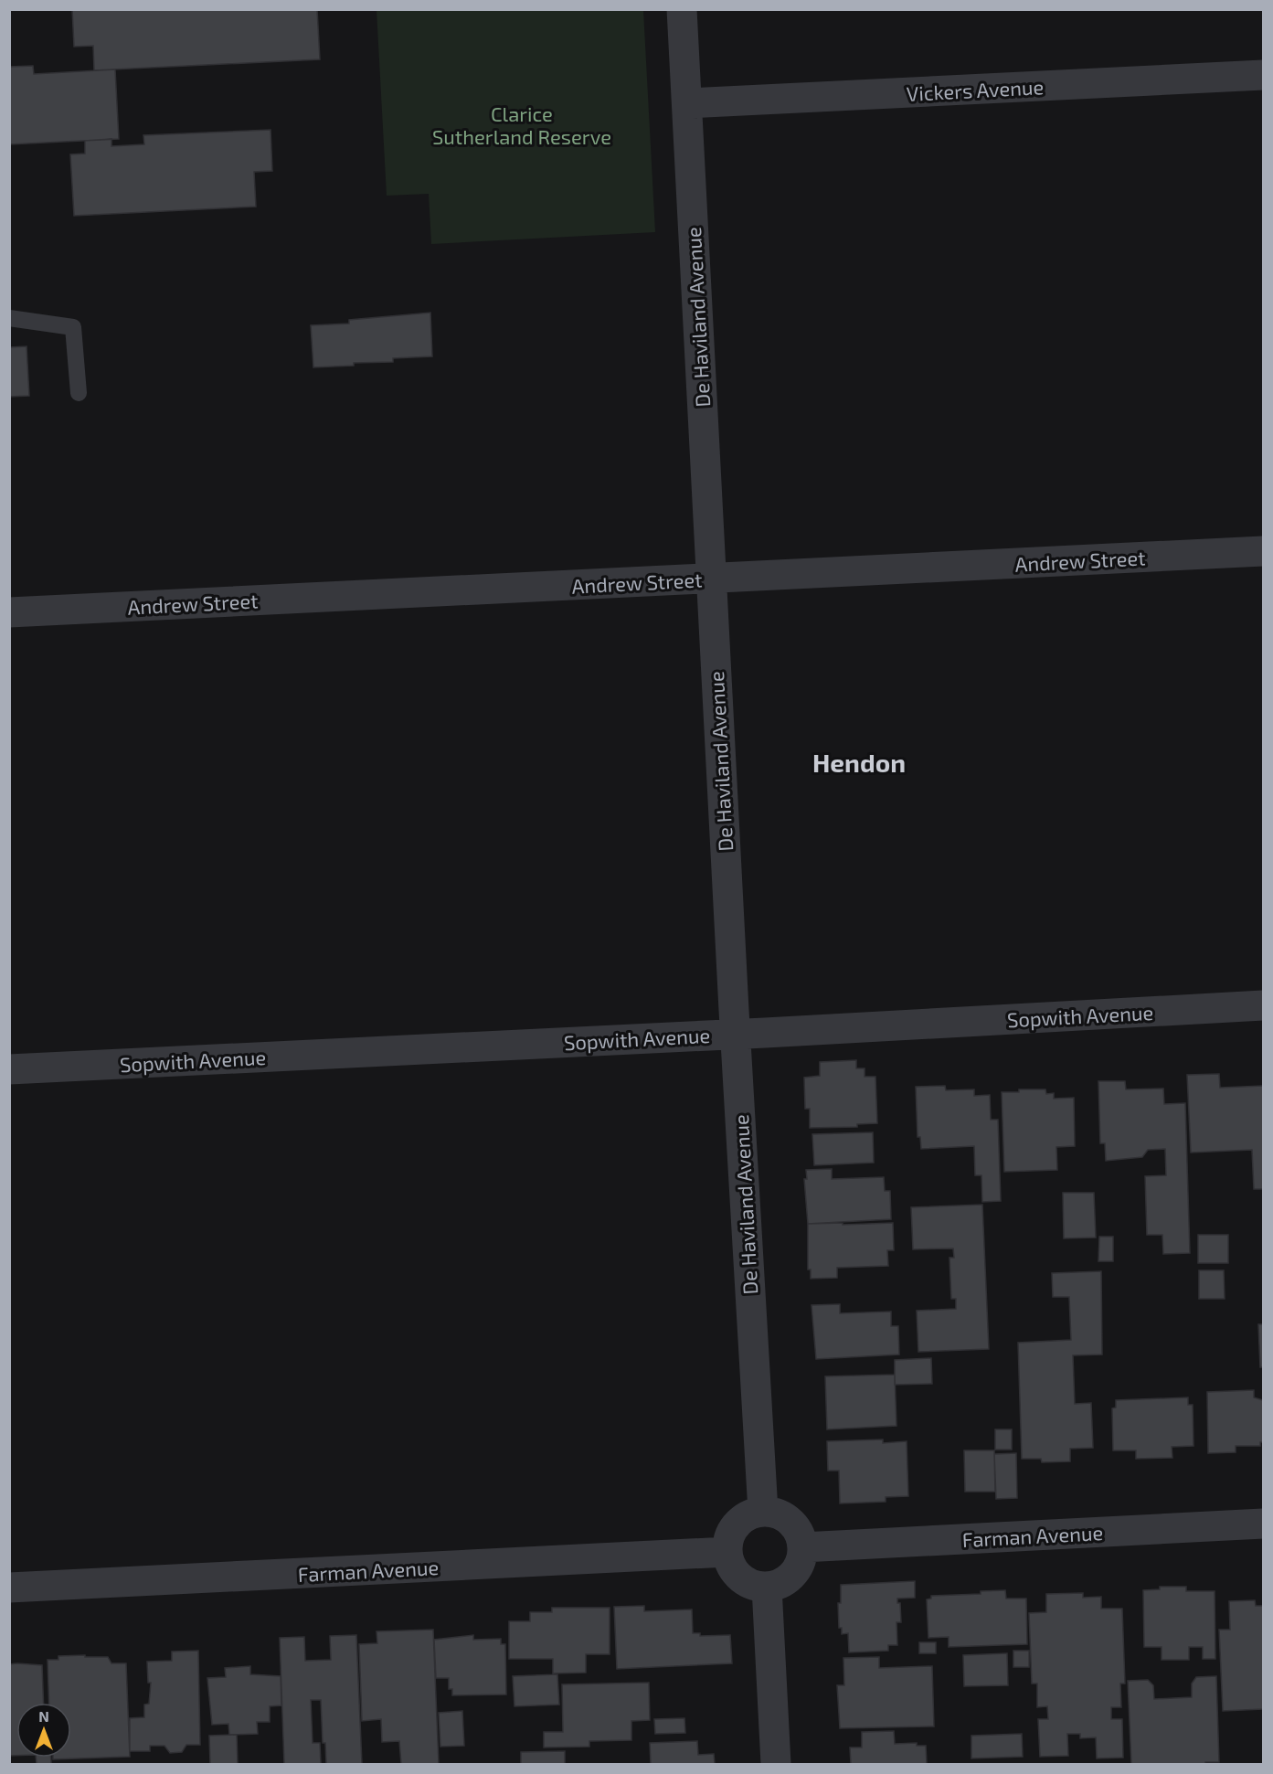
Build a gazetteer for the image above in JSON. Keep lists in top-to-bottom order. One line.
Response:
{"streets":{"street":["Vickers Avenue","De Haviland Avenue","Andrew Street","Sopwith Avenue","Farman Avenue"]},"crossings":[["Vickers Avenue","De Haviland Avenue"],["De Haviland Avenue","Andrew Street"],["De Haviland Avenue","Sopwith Avenue"],["De Haviland Avenue","Farman Avenue"]],"districts":["Hendon"],"parks":["Clarice Sutherland Reserve"],"north":"top"}
